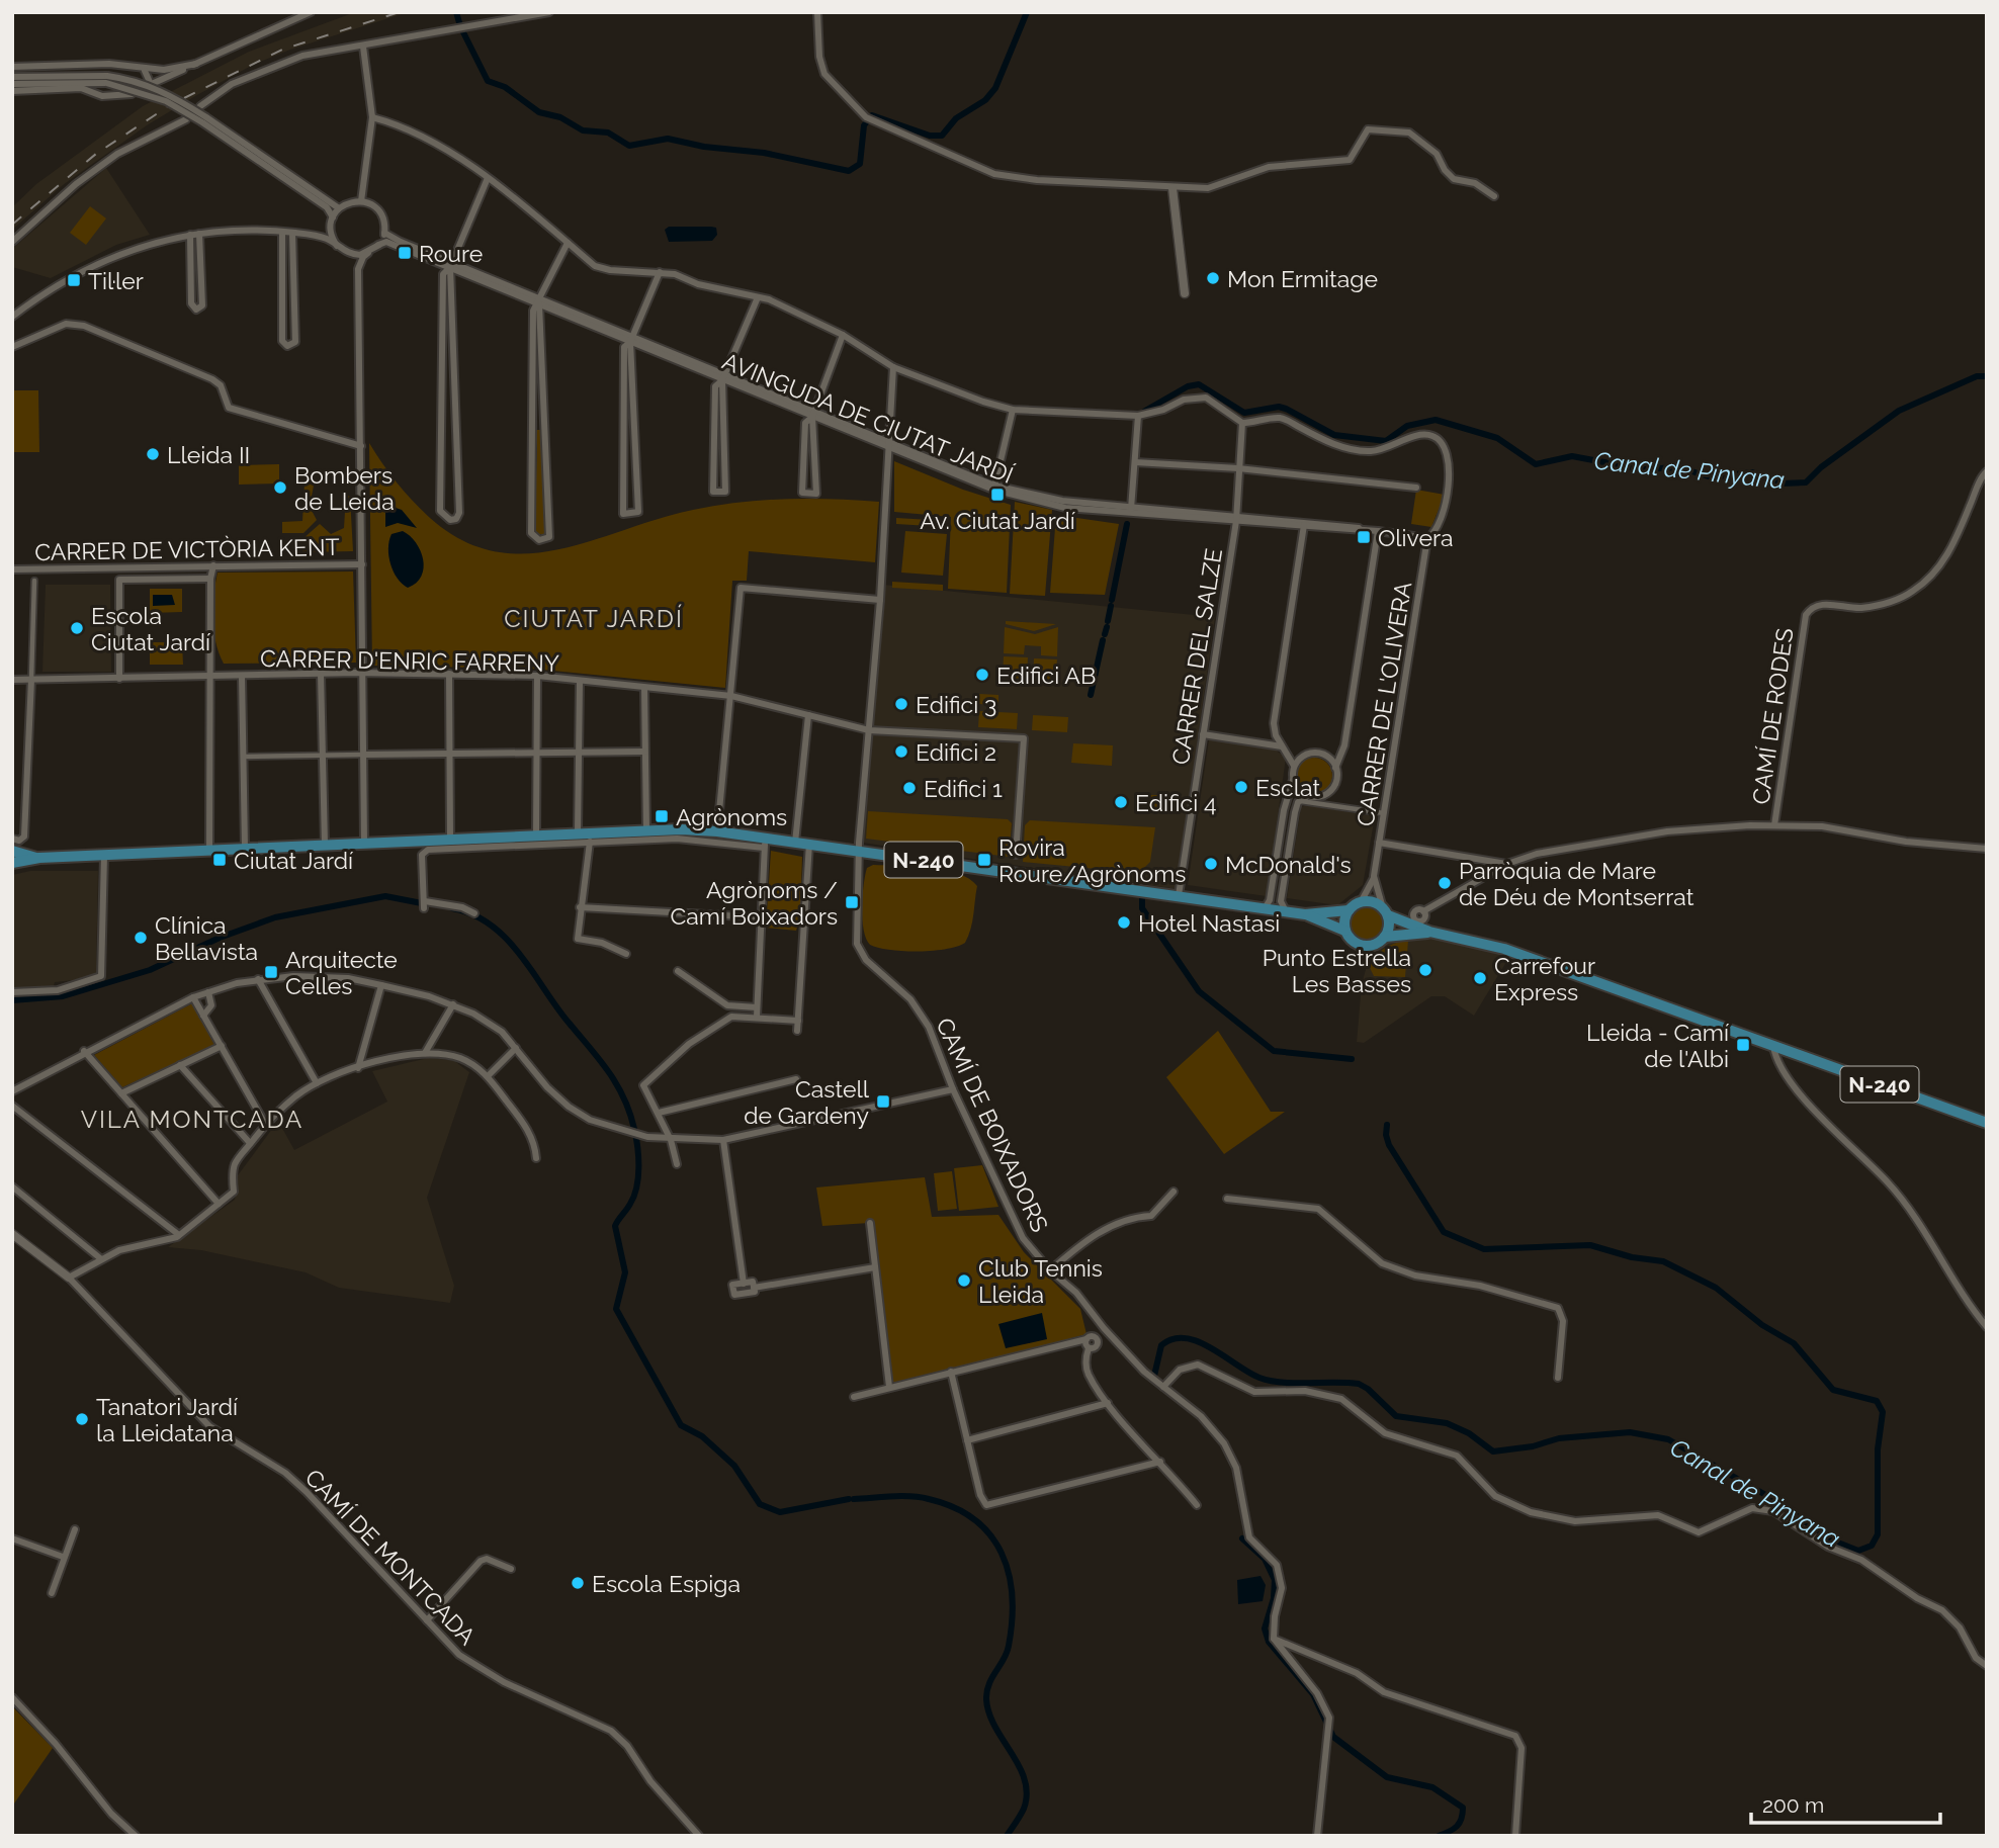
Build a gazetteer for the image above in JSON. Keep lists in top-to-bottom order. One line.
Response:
{"streets":{"main road":["N-240"],"street":["AVINGUDA DE CIUTAT JARDÍ","CARRER DE VICTÒRIA KENT","CARRER DEL SALZE","CARRER D'ENRIC FARRENY","CARRER DE L'OLIVERA","CAMÍ DE RODES","CAMÍ DE BOIXADORS","CAMÍ DE MONTCADA"]},"crossings":[["AVINGUDA DE CIUTAT JARDÍ","CARRER DEL SALZE"],["AVINGUDA DE CIUTAT JARDÍ","CARRER DE L'OLIVERA"],["AVINGUDA DE CIUTAT JARDÍ","CAMÍ DE BOIXADORS"],["CARRER DE VICTÒRIA KENT","CARRER D'ENRIC FARRENY"],["CARRER DEL SALZE","CARRER DE L'OLIVERA"],["CARRER DEL SALZE","N-240"],["CARRER D'ENRIC FARRENY","CAMÍ DE BOIXADORS"],["CARRER DE L'OLIVERA","N-240"],["N-240","CAMÍ DE BOIXADORS"]],"districts":["CIUTAT JARDÍ","VILA MONTCADA"],"water":["Canal de Pinyana"],"places":{"transit":["Roure","Til·ler","Av. Ciutat Jardí","Olivera","Agrònoms","Ciutat Jardí","Rovira Roure/Agrònoms","Agrònoms / Camí Boixadors","Arquitecte Celles","Lleida - Camí de l'Albi","Castell de Gardeny"],"other":["Mon Ermitage","Lleida II","Bombers de Lleida","Escola Ciutat Jardí","Edifici AB","Edifici 3","Edifici 2","Esclat","Edifici 1","Edifici 4","McDonald's","Parròquia de Mare de Déu de Montserrat","Hotel Nastasi","Clínica Bellavista","Punto Estrella Les Basses","Carrefour Express","Club Tennis Lleida","Tanatori Jardí la Lleidatana","Escola Espiga"]},"scale_bar":"200 m"}
